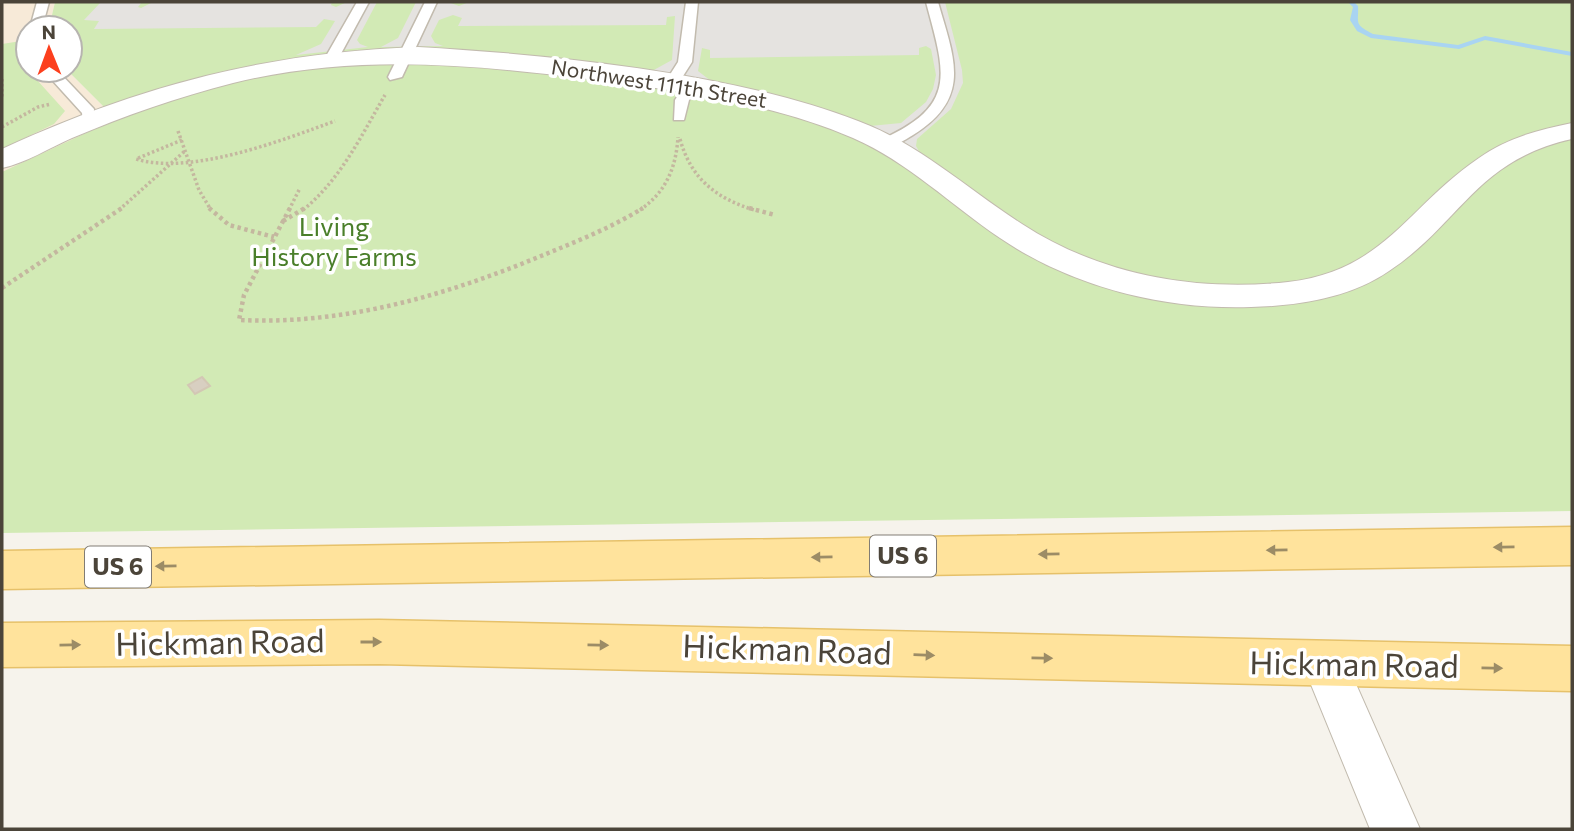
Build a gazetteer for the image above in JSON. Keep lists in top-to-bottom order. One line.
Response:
{"streets":{"main road":["US 6","Hickman Road"],"street":["Northwest 111th Street"]},"parks":["Living History Farms"],"north":"top"}
